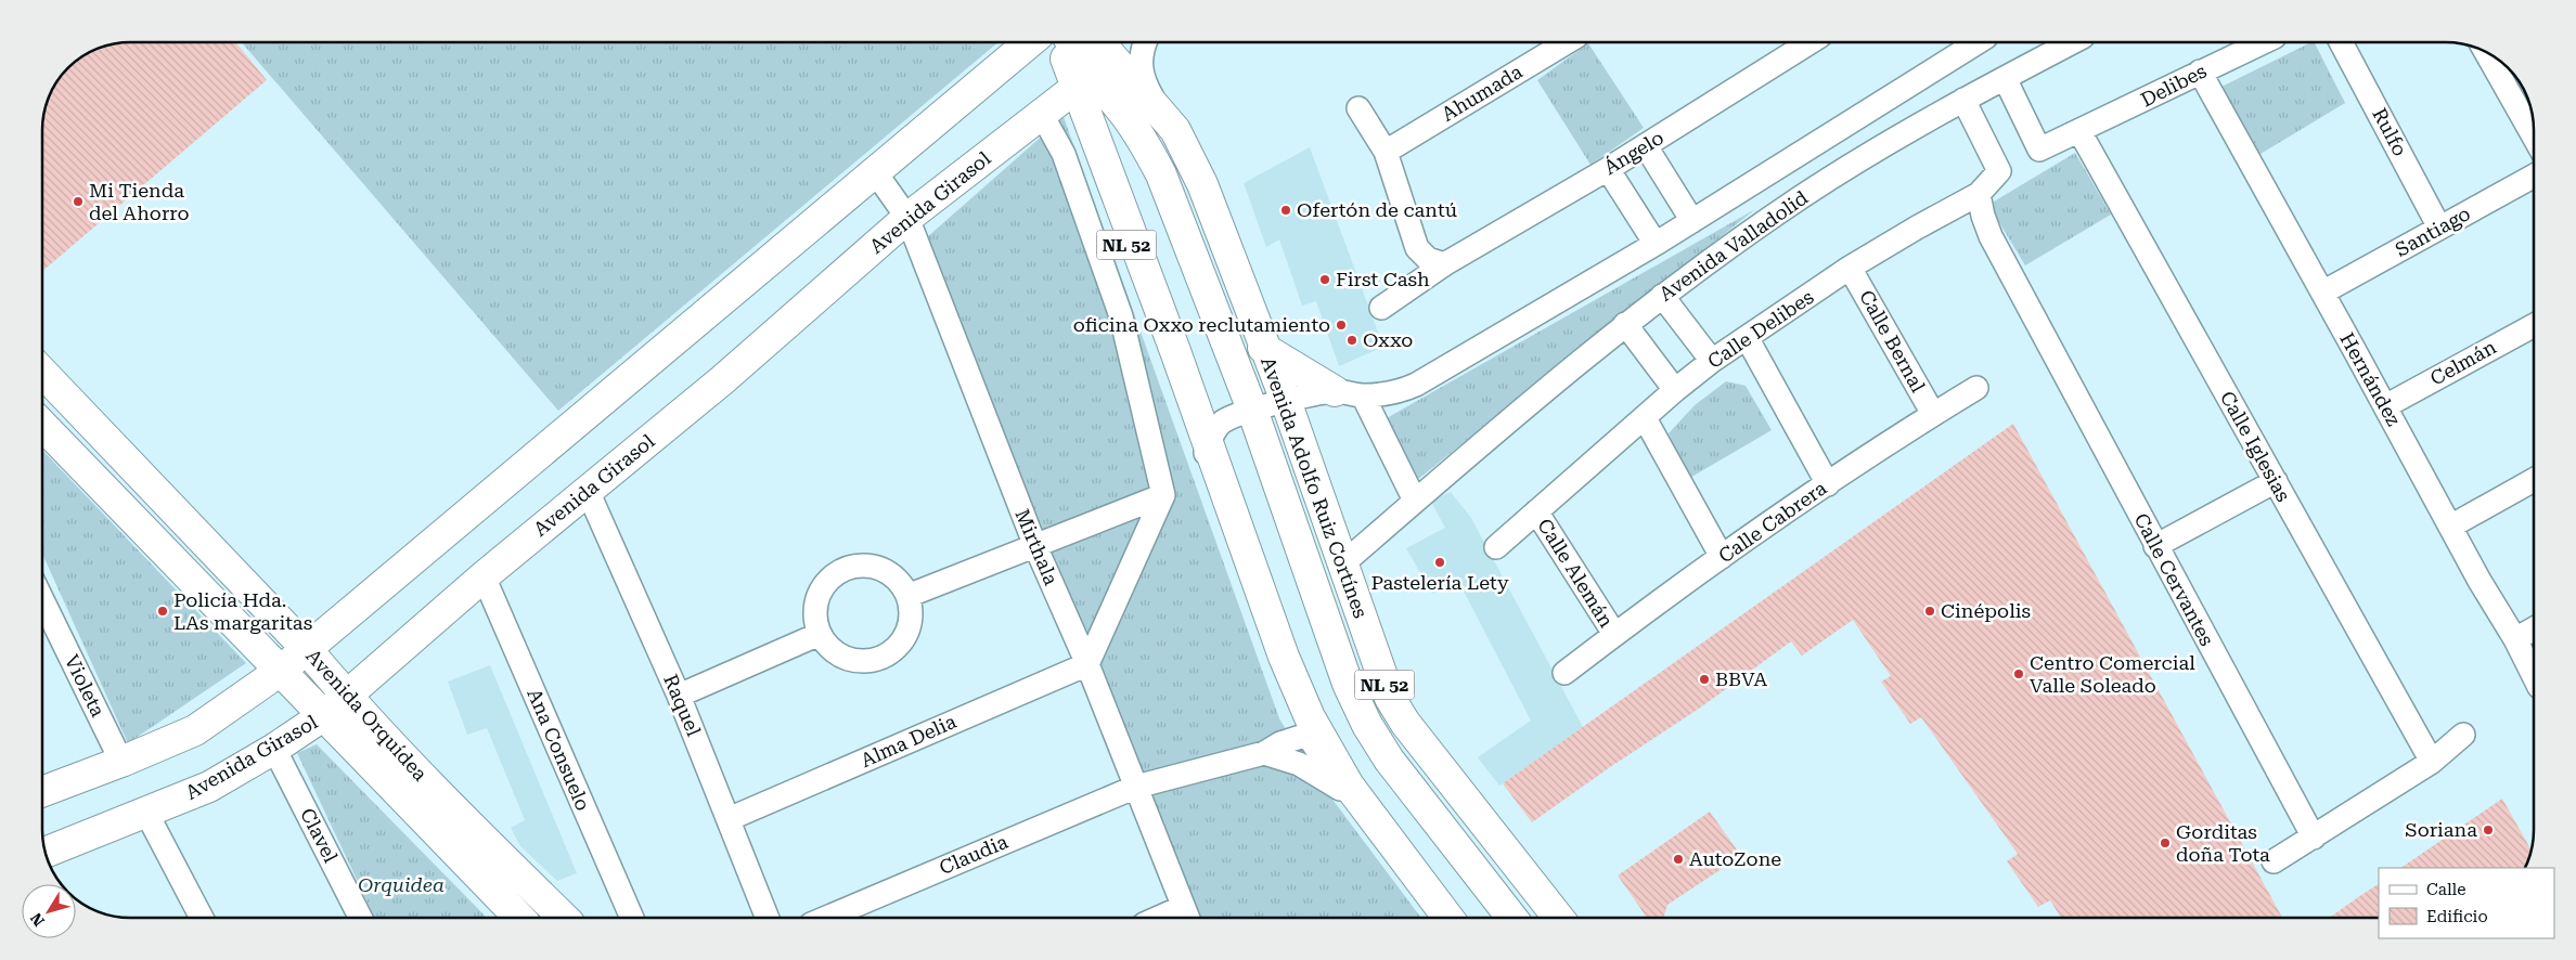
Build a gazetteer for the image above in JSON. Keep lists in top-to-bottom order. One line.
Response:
{"streets":{"main road":["Avenida Girasol","NL 52","Avenida Adolfo Ruiz Cortínes","Avenida Orquídea"],"street":["Delibes","Ahumada","Rulfo","Ángelo","Santiago","Avenida Valladolid","Calle Delibes","Calle Bernal","Celmán","Hernández","Calle Iglesias","Calle Cabrera","Mirthala","Calle Alemán","Calle Cervantes","Violeta","Raquel","Alma Delia","Ana Consuelo","Clavel","Claudia"]},"crossings":[["Delibes","Hernández"],["Delibes","Calle Iglesias"],["Rulfo","Santiago"],["Avenida Girasol","Avenida Adolfo Ruiz Cortínes"],["Avenida Girasol","Mirthala"],["Avenida Girasol","Raquel"],["Avenida Girasol","Avenida Orquídea"],["Avenida Girasol","Ana Consuelo"],["Avenida Girasol","Clavel"],["Santiago","Hernández"],["Avenida Valladolid","Calle Delibes"],["Avenida Valladolid","Avenida Adolfo Ruiz Cortínes"],["Calle Delibes","Calle Bernal"],["Calle Delibes","Calle Alemán"],["Calle Delibes","Calle Cervantes"],["Calle Bernal","Calle Cabrera"],["Celmán","Hernández"],["Avenida Adolfo Ruiz Cortínes","Claudia"],["Calle Cabrera","Calle Alemán"],["Mirthala","Alma Delia"],["Mirthala","Claudia"],["Raquel","Alma Delia"]],"parks":["Orquidea"],"places":["Mi Tienda del Ahorro","Ofertón de cantú","First Cash","oficina Oxxo reclutamiento","Oxxo","Pastelería Lety","Policía Hda. LAs margaritas","Cinépolis","Centro Comercial Valle Soleado","BBVA","Soriana","Gorditas doña Tota","AutoZone"],"legend":["Calle","Edificio"],"north":"bottom left"}
